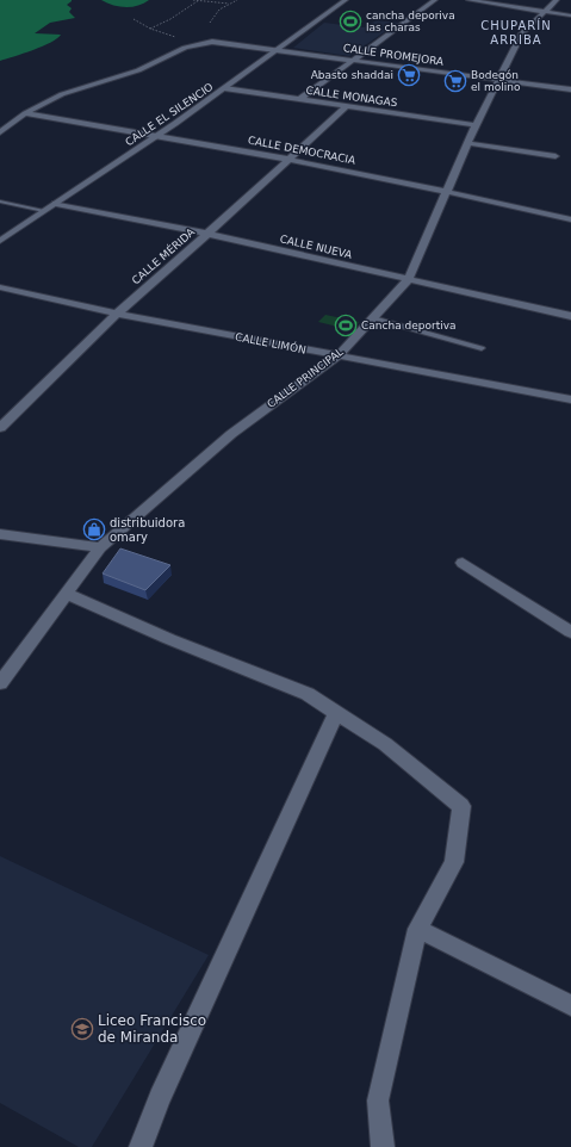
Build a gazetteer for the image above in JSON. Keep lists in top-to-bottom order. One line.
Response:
{"streets":{"street":["CALLE PROMEJORA","CALLE MONAGAS","CALLE EL SILENCIO","CALLE DEMOCRACIA","CALLE NUEVA","CALLE MÉRIDA","CALLE LIMÓN","CALLE PRINCIPAL"]},"crossings":[["CALLE PROMEJORA","CALLE EL SILENCIO"],["CALLE PROMEJORA","CALLE DEMOCRACIA"],["CALLE PROMEJORA","CALLE PRINCIPAL"],["CALLE MONAGAS","CALLE EL SILENCIO"],["CALLE MONAGAS","CALLE MÉRIDA"],["CALLE MONAGAS","CALLE PRINCIPAL"],["CALLE EL SILENCIO","CALLE DEMOCRACIA"],["CALLE EL SILENCIO","CALLE NUEVA"],["CALLE DEMOCRACIA","CALLE MÉRIDA"],["CALLE DEMOCRACIA","CALLE PRINCIPAL"],["CALLE NUEVA","CALLE MÉRIDA"],["CALLE NUEVA","CALLE PRINCIPAL"],["CALLE MÉRIDA","CALLE LIMÓN"],["CALLE LIMÓN","CALLE PRINCIPAL"]],"districts":["CHUPARÍN ARRIBA"],"places":{"sports":["cancha deporiva las charas","Cancha deportiva"],"supermarket":["Abasto shaddai","Bodegón el molino"],"shop":["distribuidora omary"],"school or university":["Liceo Francisco de Miranda"]}}
